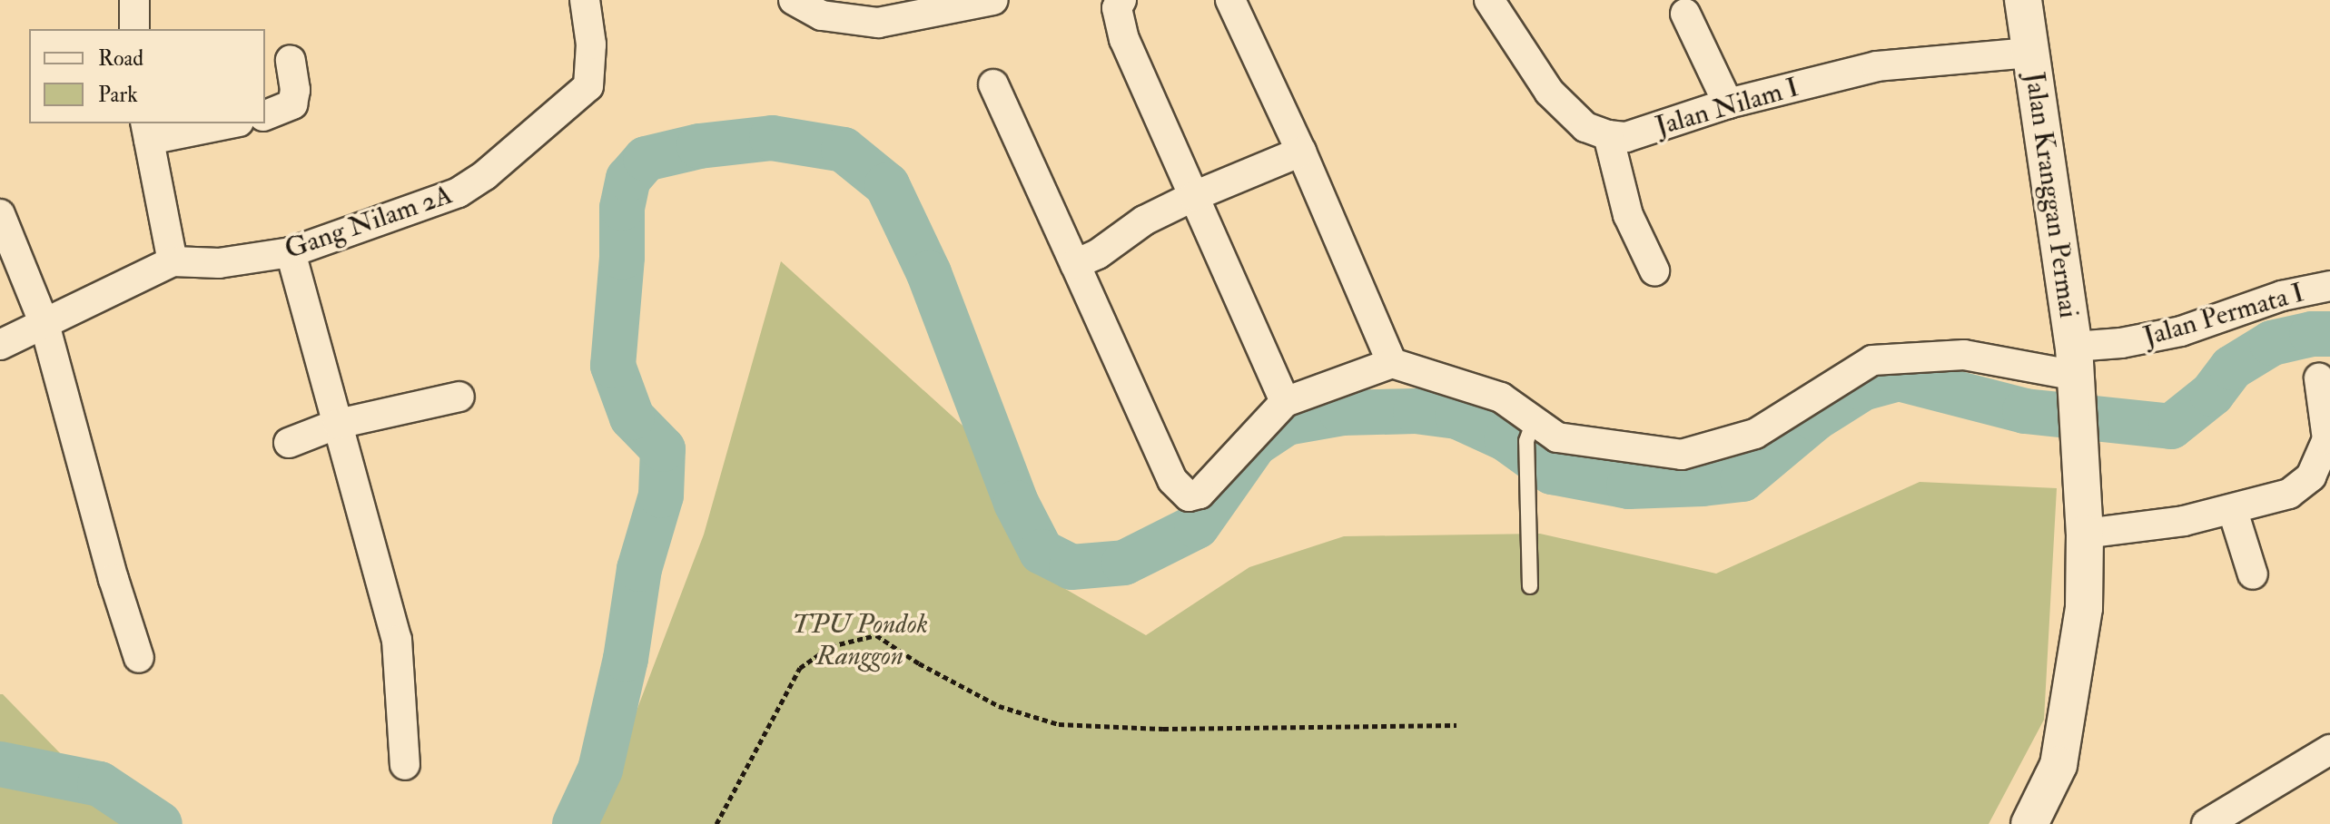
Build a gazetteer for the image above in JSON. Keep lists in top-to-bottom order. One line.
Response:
{"streets":{"street":["Jalan Nilam I","Jalan Kranggan Permai","Gang Nilam 2A","Jalan Permata I"]},"crossings":[["Jalan Nilam I","Jalan Kranggan Permai"],["Jalan Kranggan Permai","Jalan Permata I"]],"parks":["TPU Pondok Ranggon"],"legend":["Road","Park"]}
